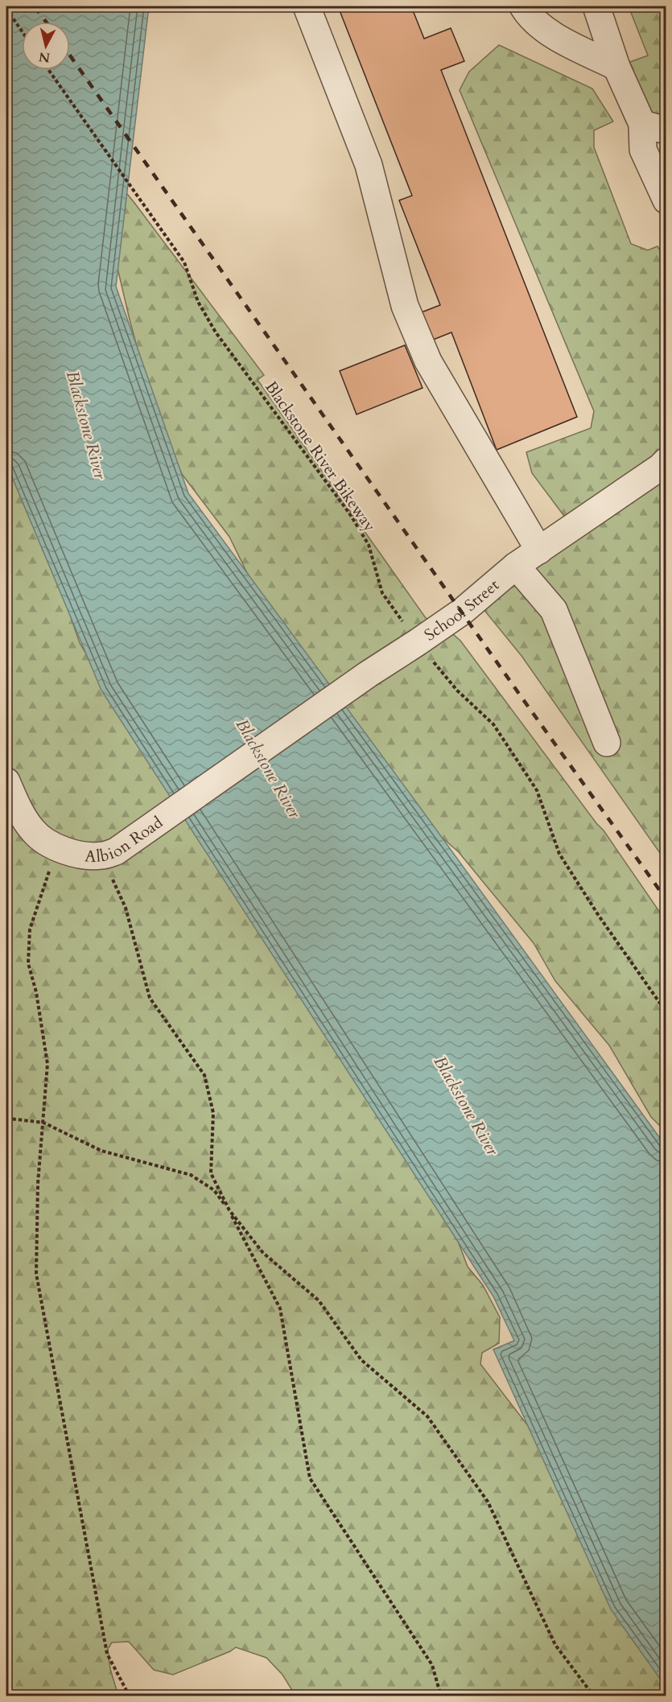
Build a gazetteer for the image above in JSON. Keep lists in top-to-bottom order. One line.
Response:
{"streets":{"street":["School Street","Albion Road"],"path":["Blackstone River Bikeway"]},"crossings":[["Blackstone River Bikeway","School Street"],["School Street","Albion Road"]],"water":["Blackstone River"],"north":"bottom"}
